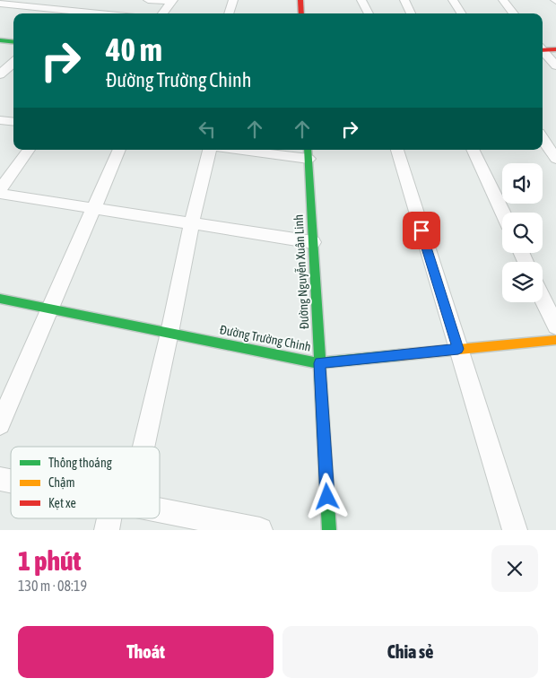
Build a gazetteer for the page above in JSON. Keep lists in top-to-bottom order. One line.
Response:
{"streets":{"street":["Đường Nguyễn Xuân Linh","Đường Trường Chinh"]},"crossings":[["Đường Nguyễn Xuân Linh","Đường Trường Chinh"]],"legend":["Thông thoáng","Chậm","Kẹt xe"],"page":{"turn":["40 m","Đường Trường Chinh"],"heading":["1 phút","130 m · 08:19"],"buttons":["Thoát","Chia sẻ"]}}
